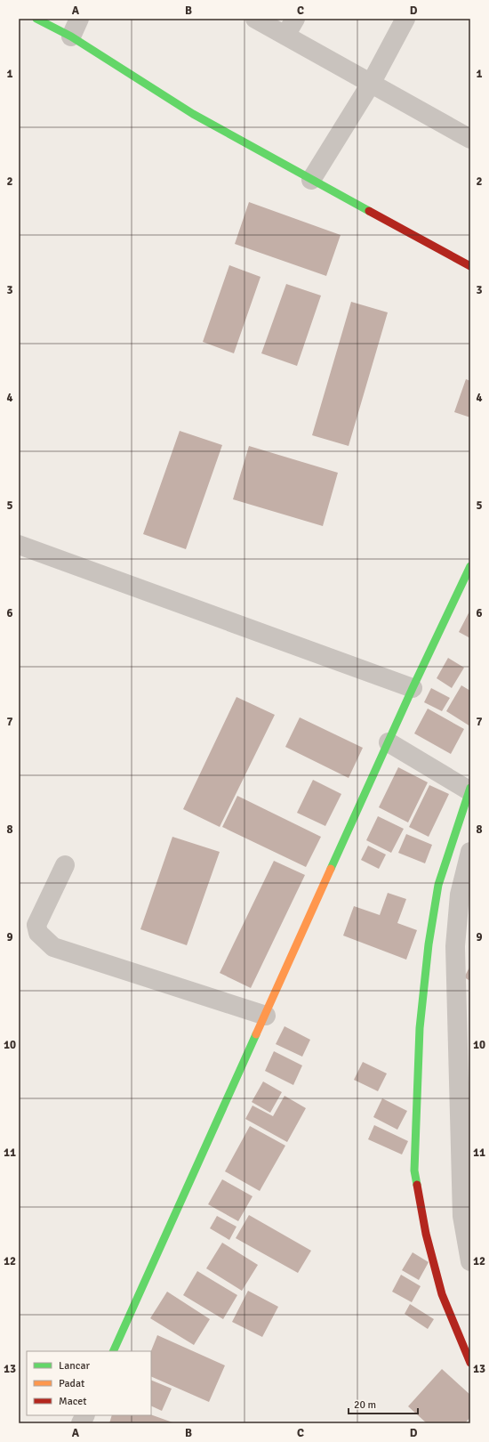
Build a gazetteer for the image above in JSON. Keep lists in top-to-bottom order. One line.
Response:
{"legend":["Lancar","Padat","Macet"],"scale_bar":"20 m","grid":{"columns":["A","B","C","D"],"rows":["1","2","3","4","5","6","7","8","9","10","11","12","13"]}}
